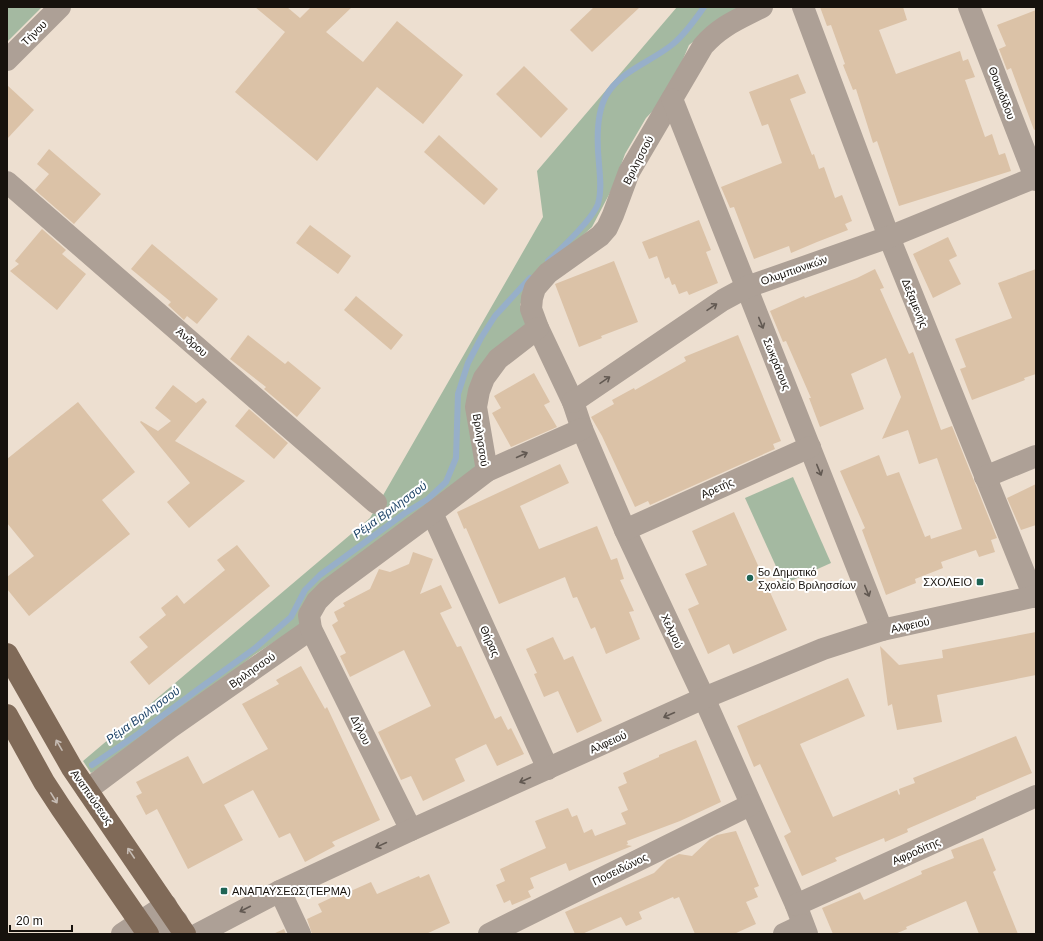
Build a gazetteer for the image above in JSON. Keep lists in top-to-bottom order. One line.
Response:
{"streets":{"main road":["Αναπαύσεως"],"street":["Τήνου","Θουκιδίδου","Βριλησσού","Ολυμπιονικών","Δεξαμενής","Άνδρου","Σωκράτους","Αρετής","Αλφειού","Χελμού","Θήρας","Δήλου","Αφροδίτης","Ποσειδώνος"]},"crossings":[["Θουκιδίδου","Ολυμπιονικών"],["Βριλησσού","Σωκράτους"],["Βριλησσού","Χελμού"],["Βριλησσού","Θήρας"],["Βριλησσού","Δήλου"],["Βριλησσού","Αναπαύσεως"],["Ολυμπιονικών","Δεξαμενής"],["Ολυμπιονικών","Σωκράτους"],["Ολυμπιονικών","Χελμού"],["Δεξαμενής","Αλφειού"],["Σωκράτους","Αρετής"],["Σωκράτους","Αλφειού"],["Αρετής","Χελμού"],["Αλφειού","Χελμού"],["Αλφειού","Θήρας"],["Αλφειού","Δήλου"],["Χελμού","Αφροδίτης"],["Χελμού","Ποσειδώνος"]],"one_way":["Ολυμπιονικών","Σωκράτους","Αλφειού"],"water":["Ρέμα Βριλησσού"],"places":{"other":["5ο Δημοτικό Σχολείο Βριλησσίων"],"transit":["ΣΧΟΛΕΙΟ","ΑΝΑΠΑΥΣΕΩΣ(ΤΕΡΜΑ)"]},"scale_bar":"20 m"}
